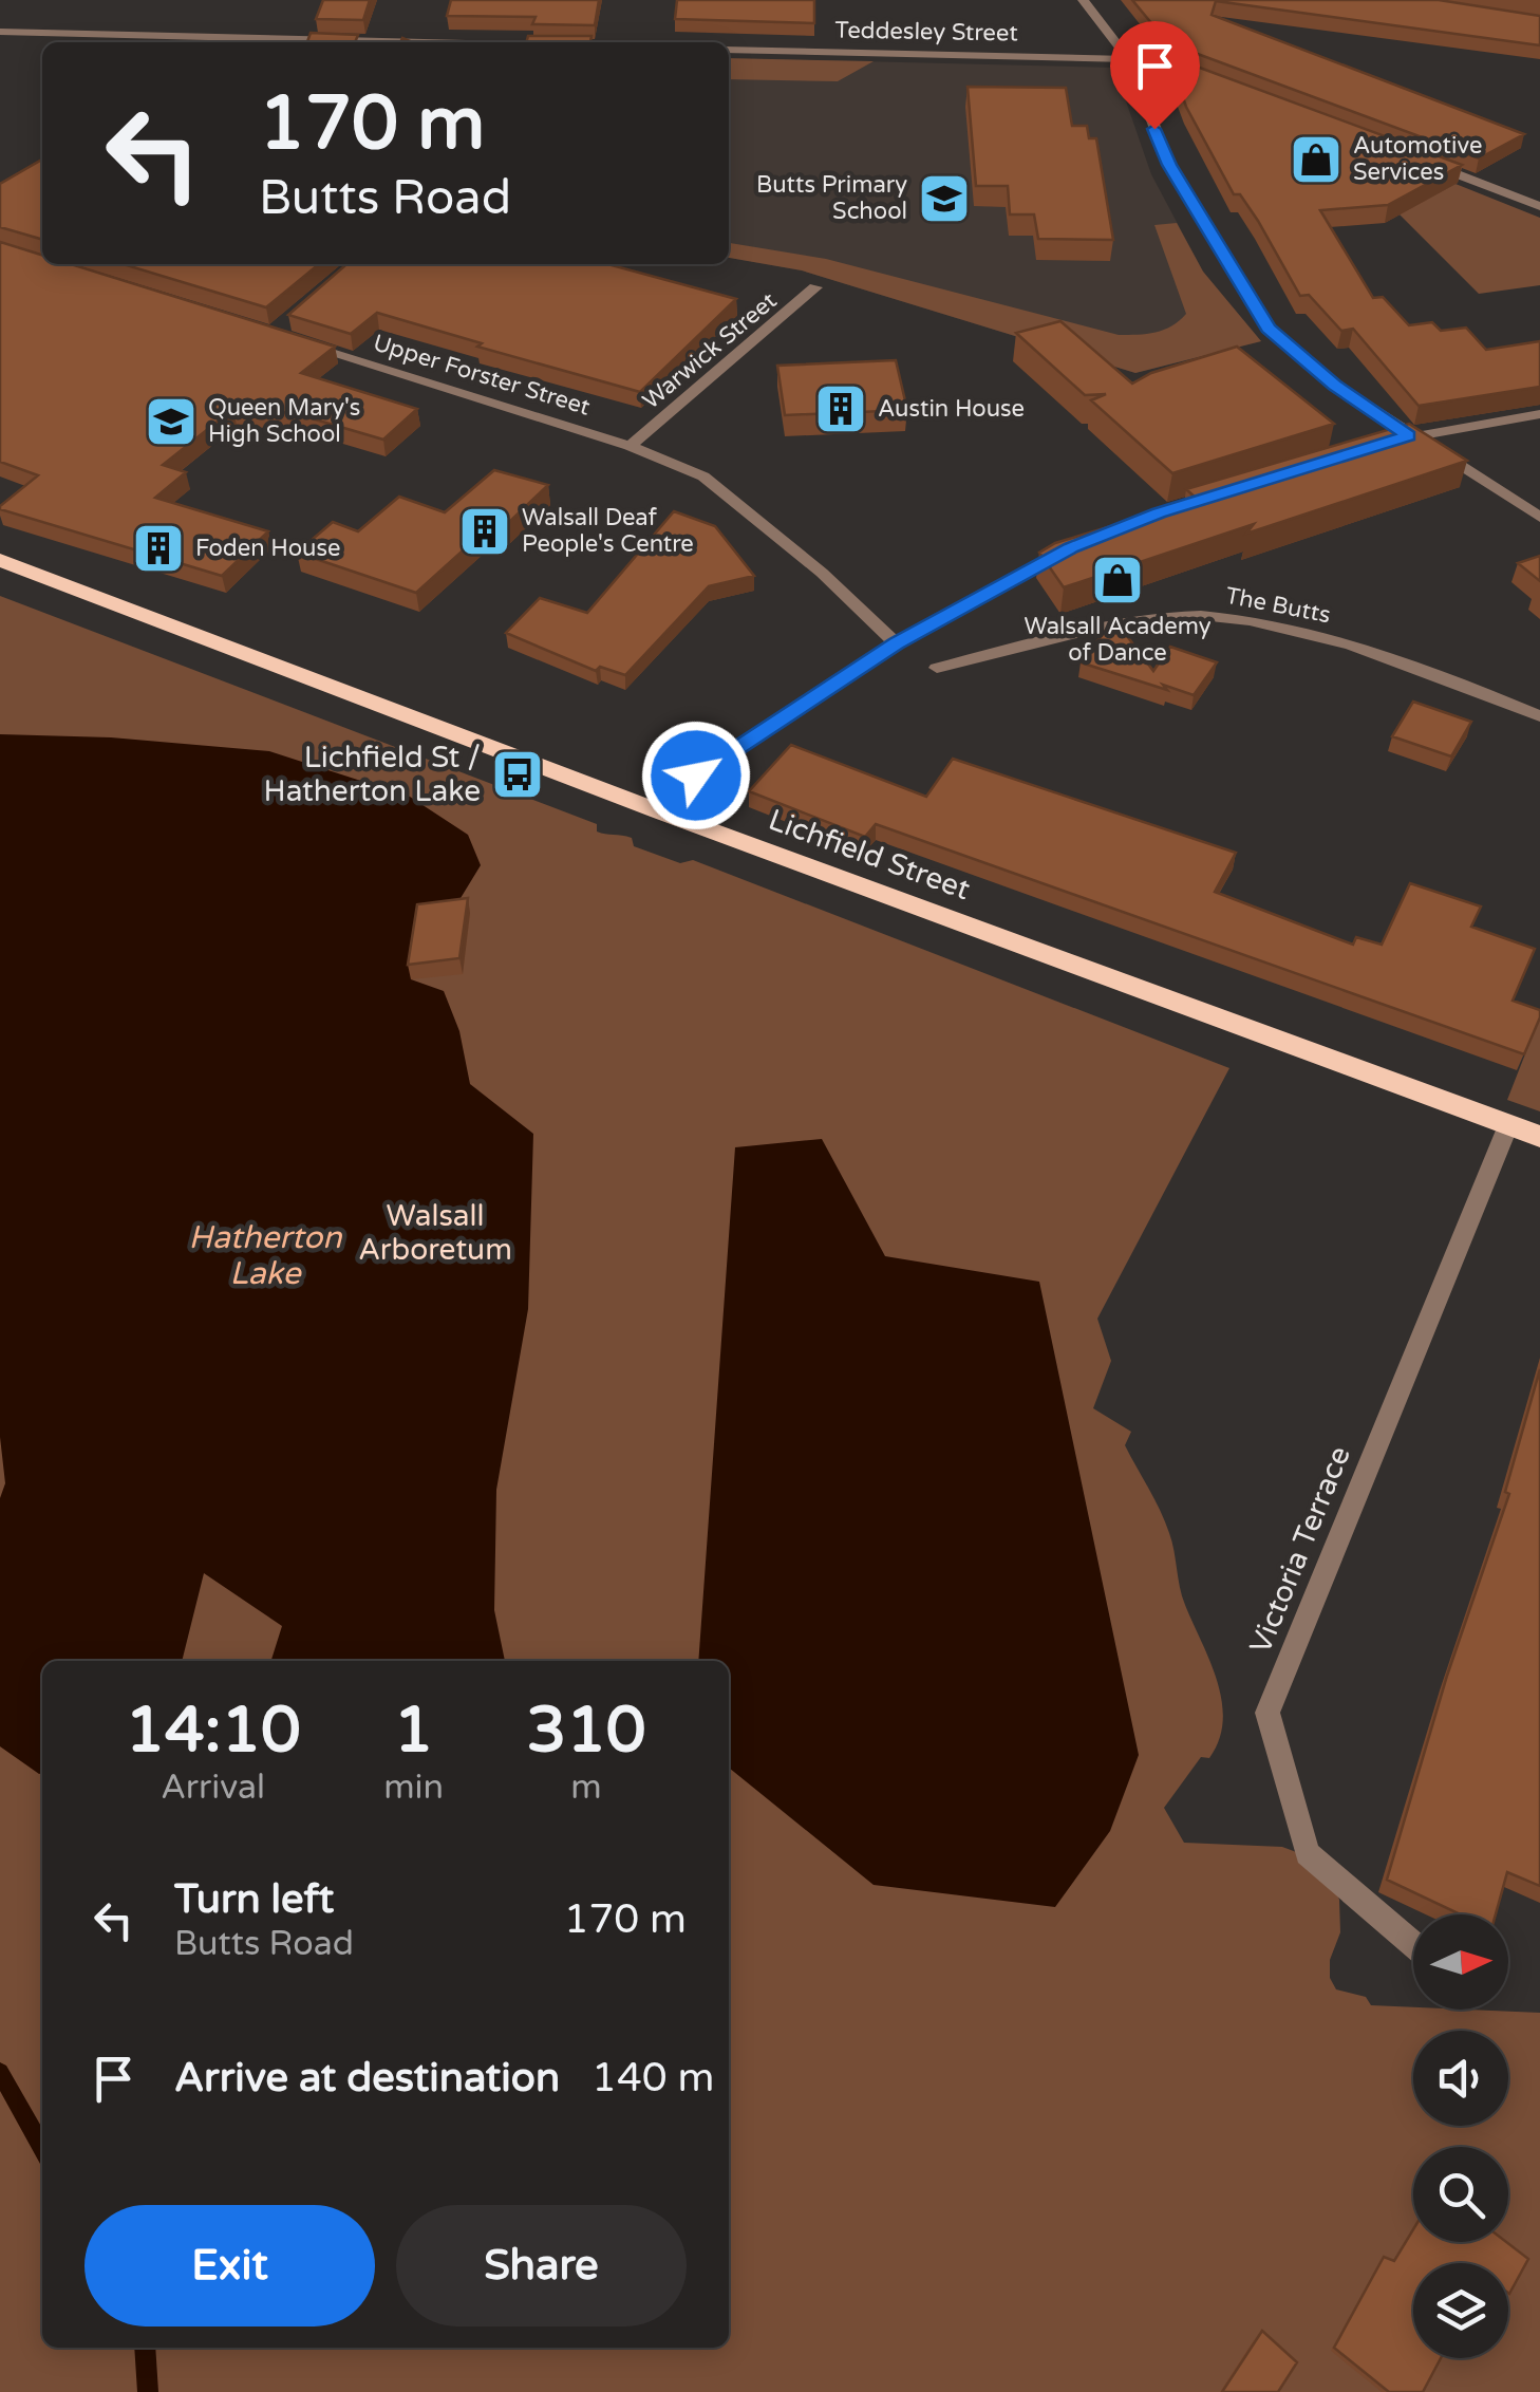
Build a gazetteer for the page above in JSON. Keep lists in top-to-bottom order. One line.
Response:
{"streets":{"highway":["Lichfield Street"],"street":["Teddesley Street","Warwick Street","Upper Forster Street","The Butts","Victoria Terrace"]},"crossings":[["Warwick Street","Upper Forster Street"],["Lichfield Street","Victoria Terrace"]],"water":["Hatherton Lake"],"parks":["Walsall Arboretum"],"places":{"shop":["Automotive Services","Walsall Academy of Dance"],"school or university":["Butts Primary School","Queen Mary's High School"],"building":["Austin House","Walsall Deaf People's Centre","Foden House"],"bus stop":["Lichfield St / Hatherton Lake"]},"north":"right","page":{"turn":["170 m","Butts Road"],"eta":["14:10","Arrival","1","min","310","m"],"list":[{"name":"Turn left","note":"Butts Road","value":"170 m"},{"name":"Arrive at destination","value":"140 m"}],"buttons":["Exit","Share"]}}
